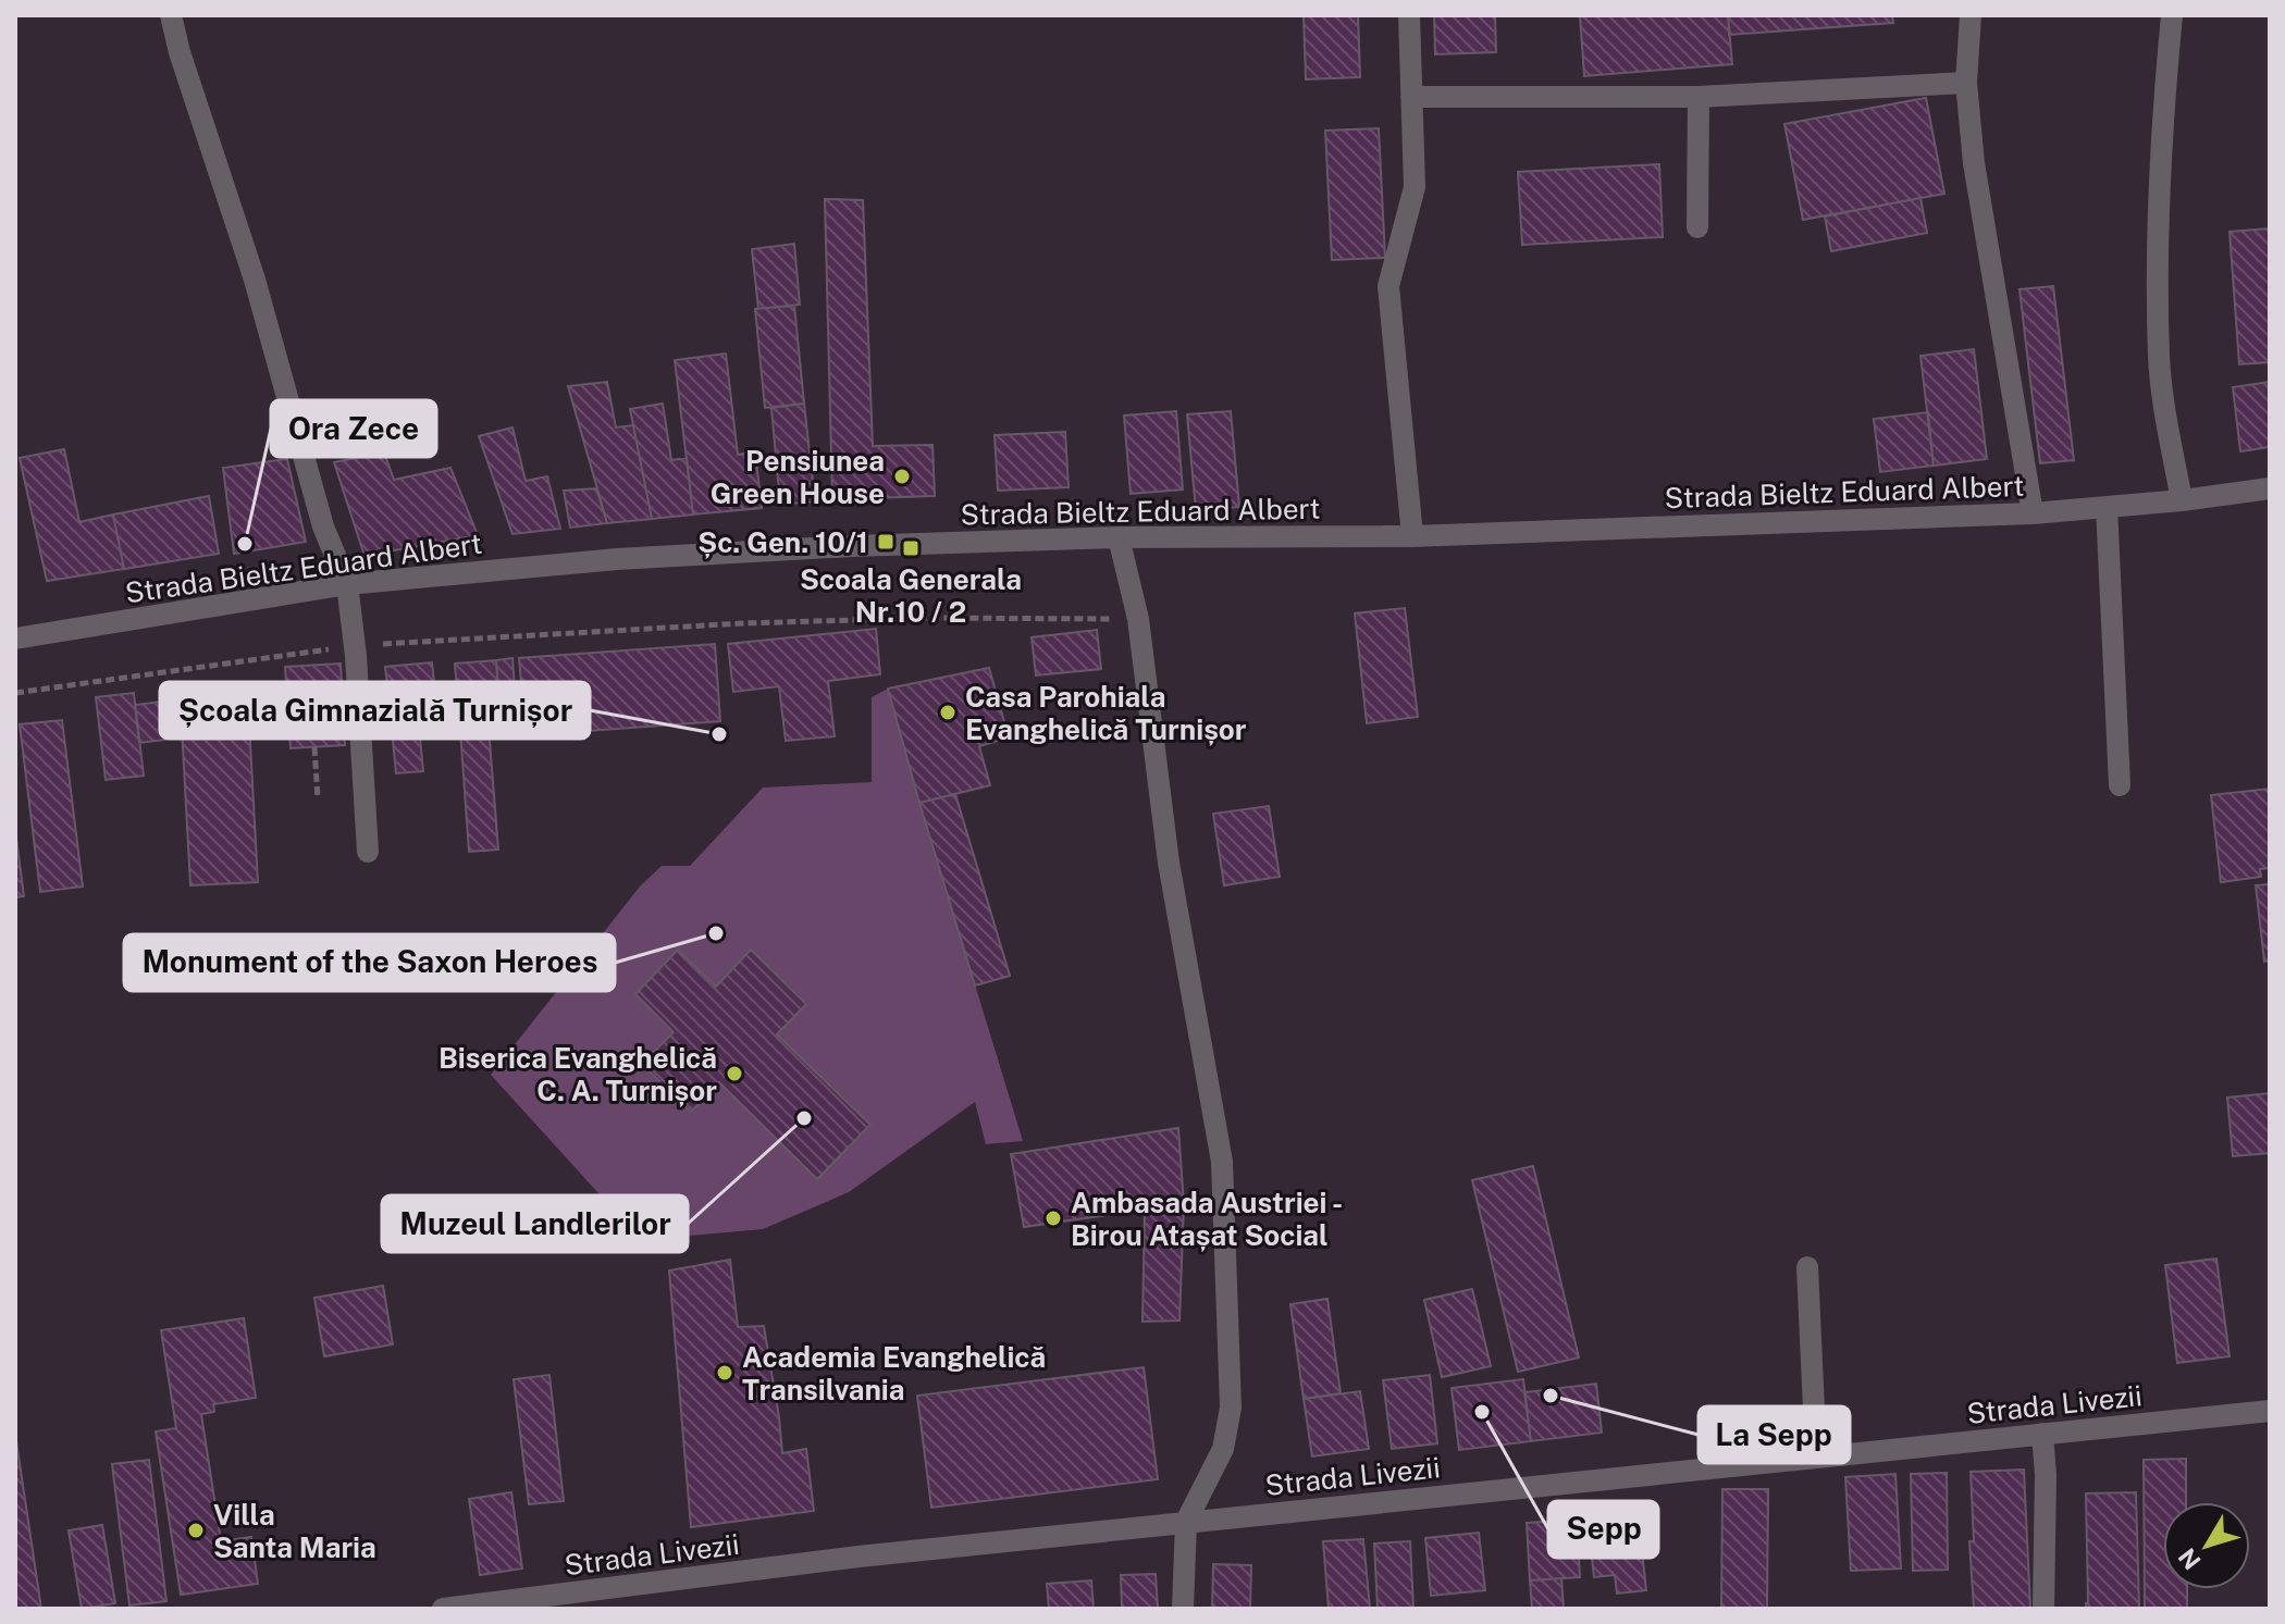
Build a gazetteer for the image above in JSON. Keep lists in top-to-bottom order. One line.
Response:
{"streets":{"street":["Strada Bieltz Eduard Albert","Strada Livezii"]},"places":{"other":["Pensiunea Green House","Ora Zece","Casa Parohiala Evanghelică Turnișor","Școala Gimnazială Turnișor","Monument of the Saxon Heroes","Biserica Evanghelică C. A. Turnișor","Muzeul Landlerilor","Ambasada Austriei - Birou Atașat Social","Academia Evanghelică Transilvania","La Sepp","Sepp","Villa Santa Maria"],"transit":["Șc. Gen. 10/1","Scoala Generala Nr.10 / 2"]},"north":"bottom left"}
